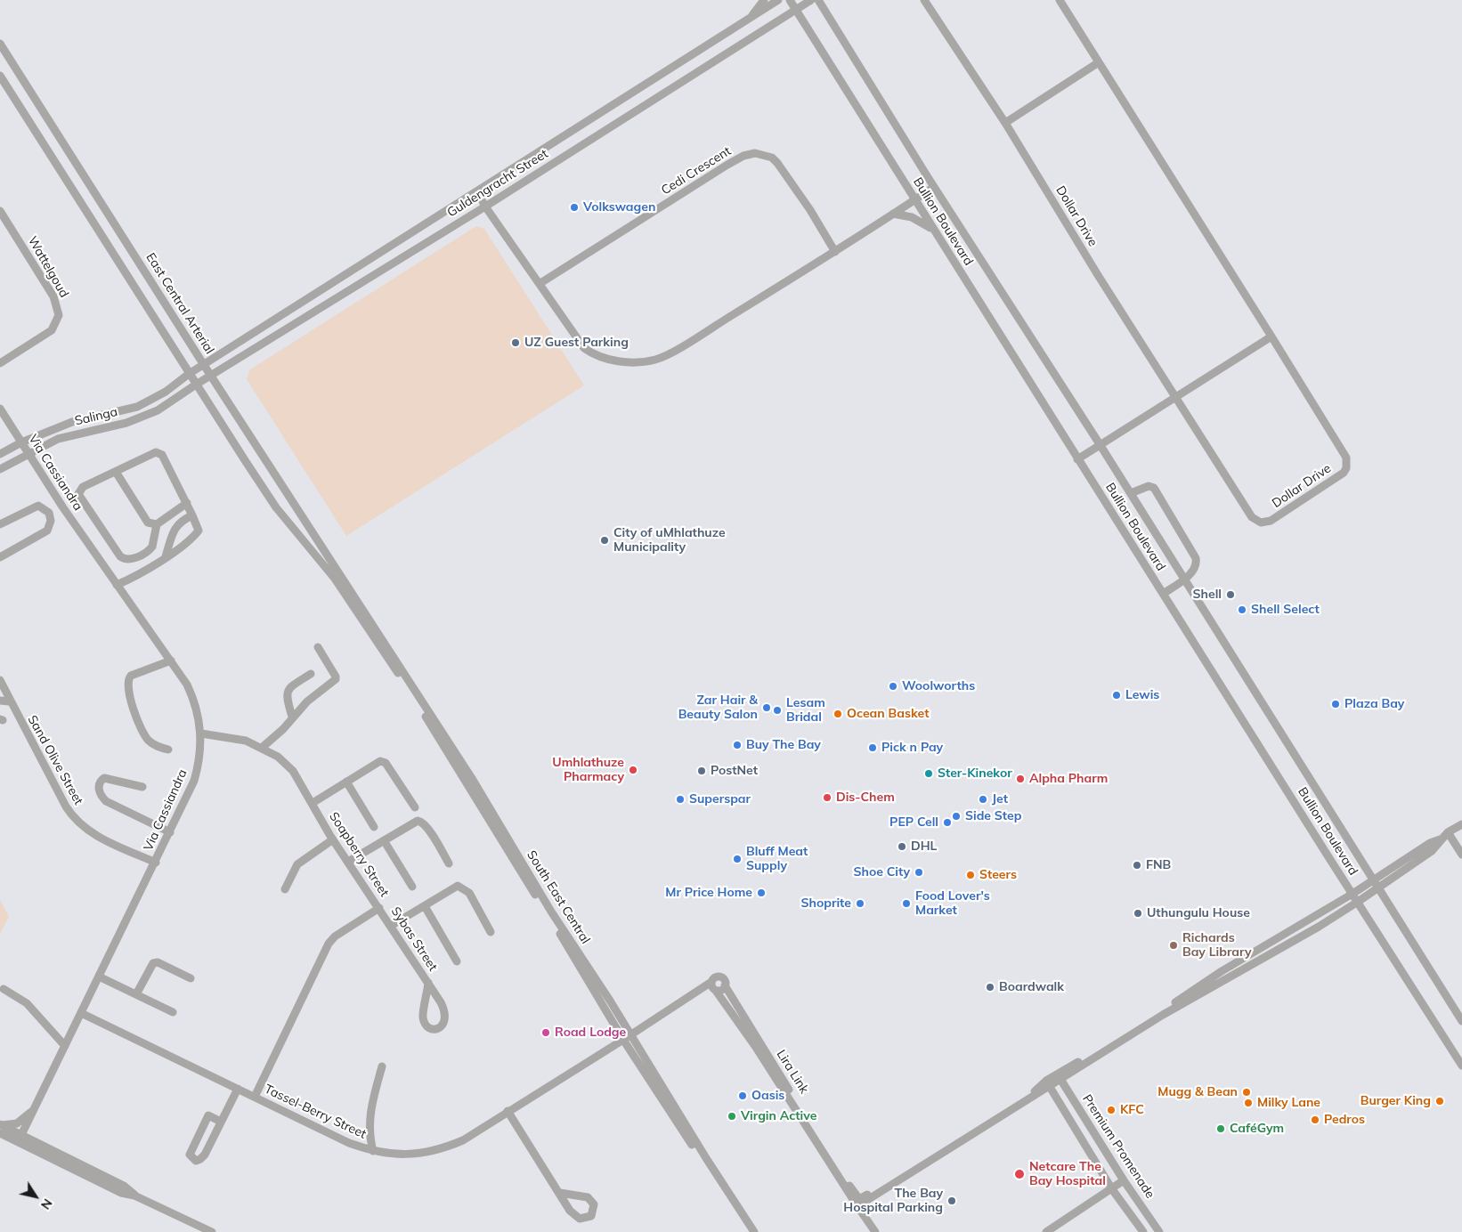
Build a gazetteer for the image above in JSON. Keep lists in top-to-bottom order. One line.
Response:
{"streets":{"street":["Cedi Crescent","Guldengracht Street","Dollar Drive","Bullion Boulevard","Wattelgoud","East Central Arterial","Salinga","Via Cassiandra","Sand Olive Street","Soapberry Street","South East Central","Sybas Street","Lira Link","Tassel-Berry Street","Premium Promenade"]},"crossings":[["Guldengracht Street","Bullion Boulevard"],["Guldengracht Street","East Central Arterial"],["Guldengracht Street","Salinga"],["East Central Arterial","South East Central"],["Salinga","Via Cassiandra"],["Via Cassiandra","Sand Olive Street"],["Via Cassiandra","Soapberry Street"],["Via Cassiandra","Tassel-Berry Street"],["Soapberry Street","Sybas Street"],["Soapberry Street","Tassel-Berry Street"],["South East Central","Tassel-Berry Street"]],"places":["Volkswagen","UZ Guest Parking","City of uMhlathuze Municipality","Shell","Shell Select","Woolworths","Lewis","Plaza Bay","Zar Hair & Beauty Salon","Lesam Bridal","Ocean Basket","Buy The Bay","Pick n Pay","Umhlathuze Pharmacy","PostNet","Ster-Kinekor","Alpha Pharm","Dis-Chem","Superspar","Jet","Side Step","PEP Cell","DHL","Bluff Meat Supply","FNB","Shoe City","Steers","Mr Price Home","Shoprite","Food Lover's Market","Uthungulu House","Richards Bay Library","Boardwalk","Road Lodge","Mugg & Bean","Oasis","Burger King","Milky Lane","KFC","Virgin Active","Pedros","CaféGym","Netcare The Bay Hospital","The Bay Hospital Parking"],"north":"bottom right"}
